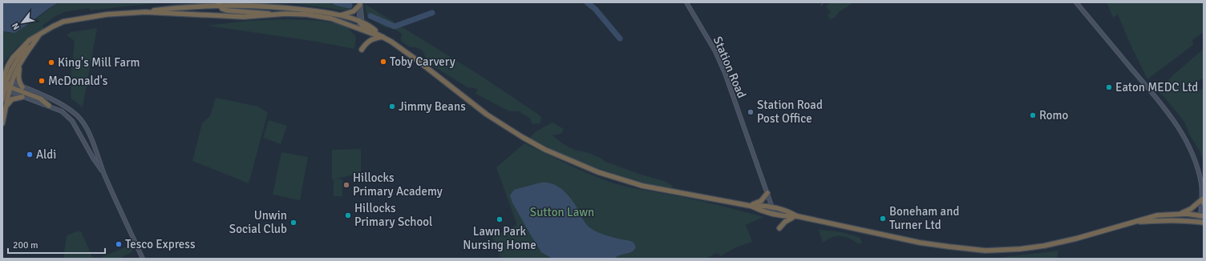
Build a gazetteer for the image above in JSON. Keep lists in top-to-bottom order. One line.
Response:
{"streets":{"main road":["Station Road"]},"parks":["Sutton Lawn"],"places":["Toby Carvery","King's Mill Farm","McDonald's","Eaton MEDC Ltd","Jimmy Beans","Station Road Post Office","Romo","Aldi","Hillocks Primary Academy","Hillocks Primary School","Boneham and Turner Ltd","Lawn Park Nursing Home","Unwin Social Club","Tesco Express"],"scale_bar":"200 m","north":"bottom left"}
